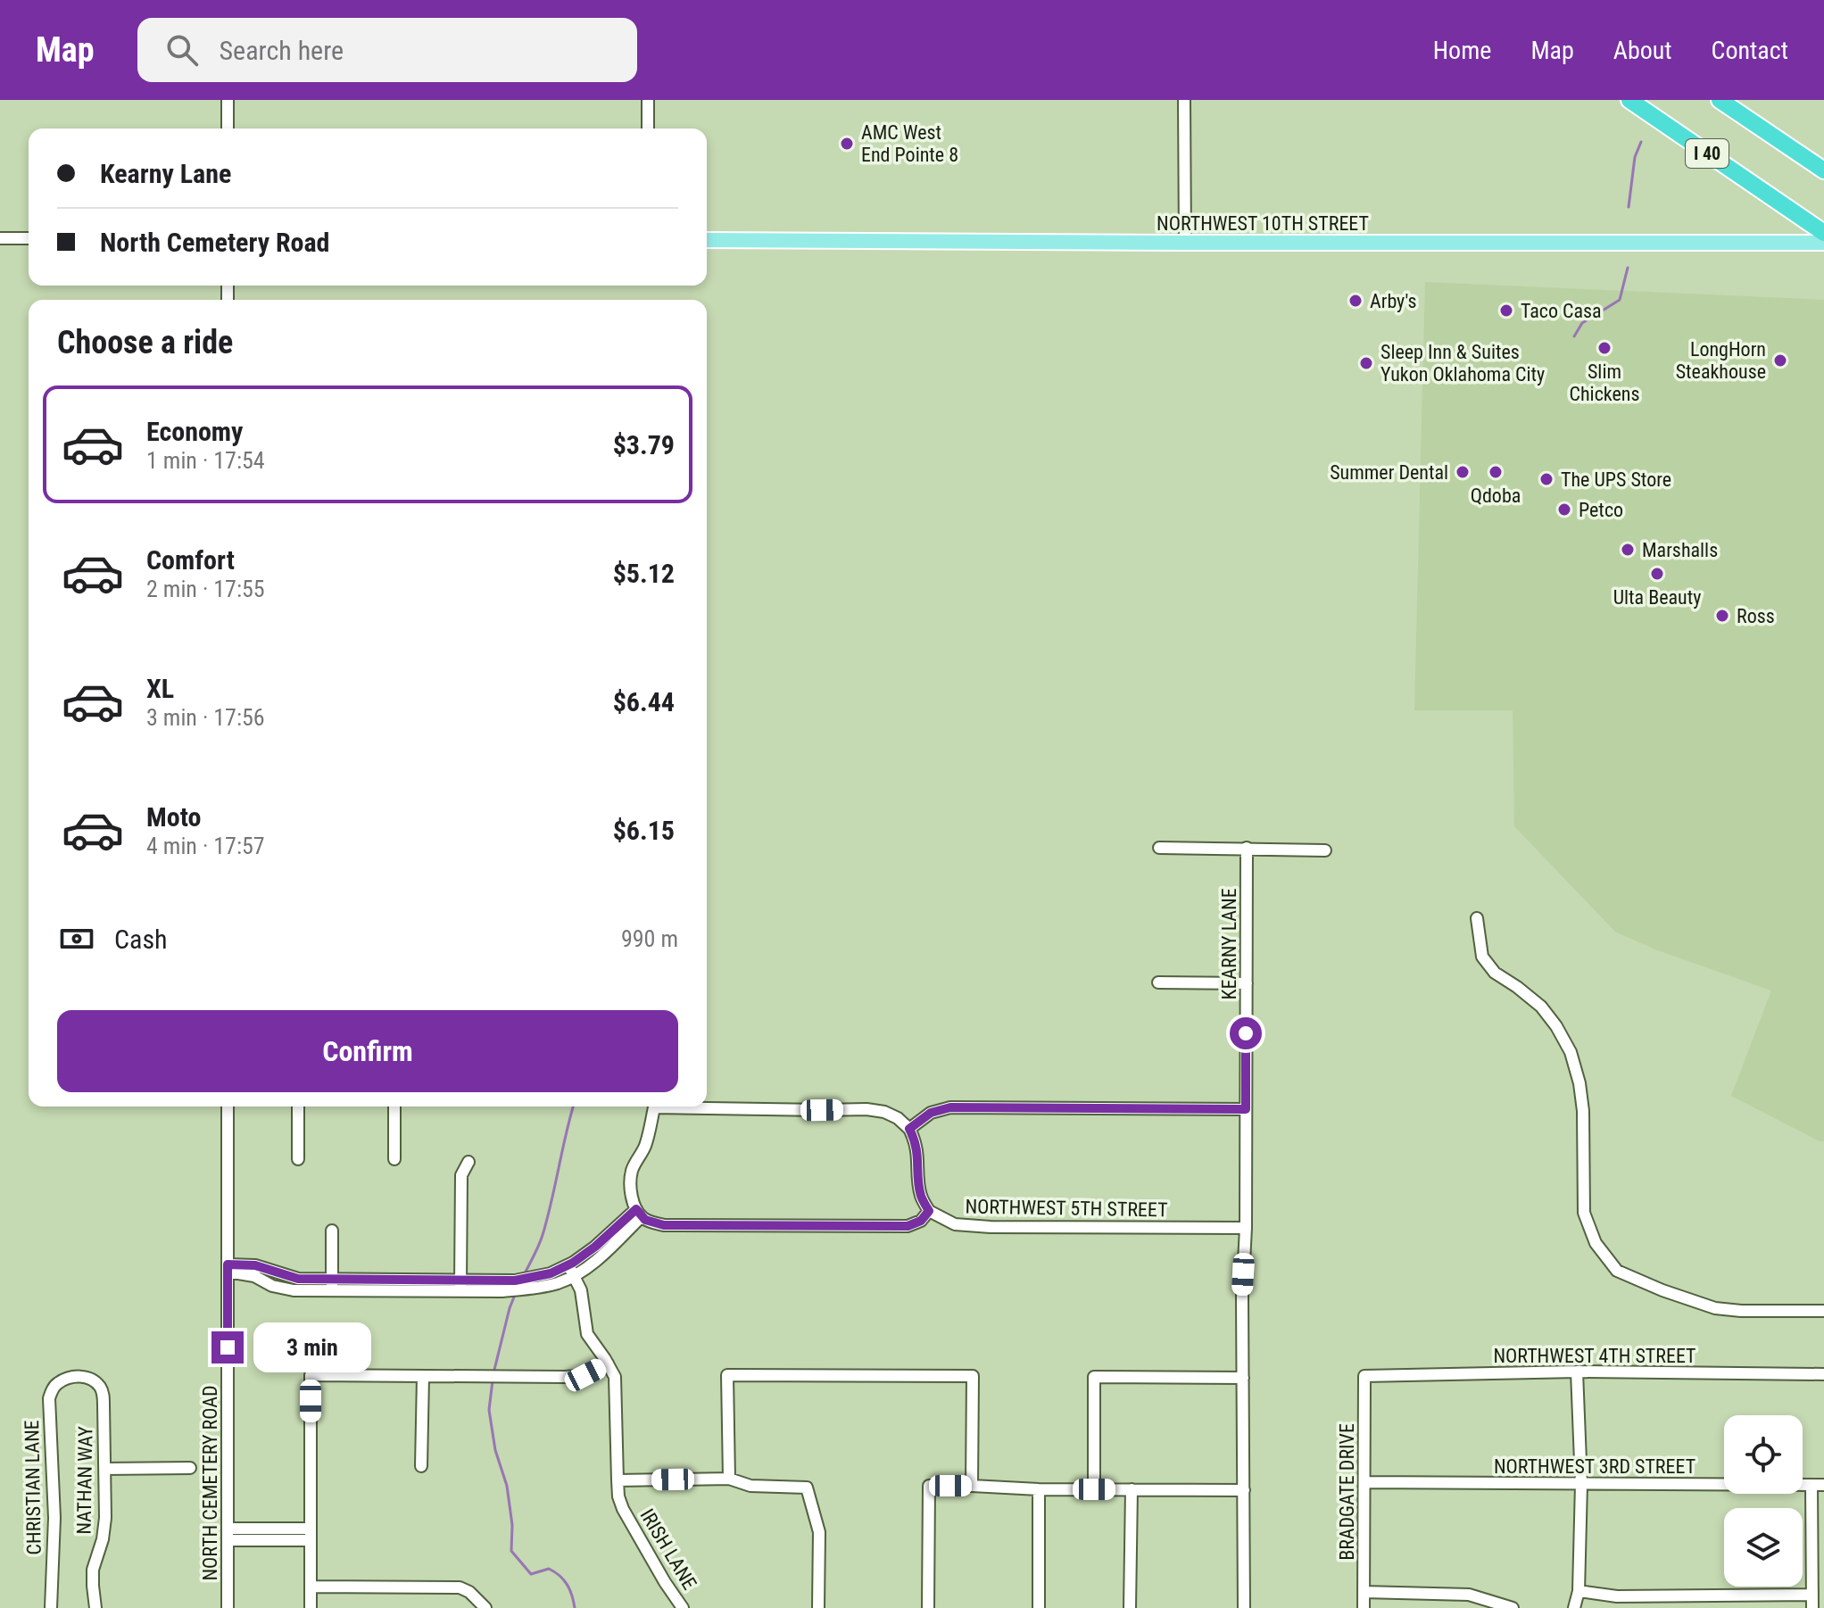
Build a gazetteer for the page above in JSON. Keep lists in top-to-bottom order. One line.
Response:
{"streets":{"highway":["I 40"],"main road":["NORTHWEST 10TH STREET"],"street":["KEARNY LANE","NORTHWEST 5TH STREET","NORTHWEST 4TH STREET","NORTHWEST 3RD STREET","NATHAN WAY","NORTH CEMETERY ROAD","CHRISTIAN LANE","BRADGATE DRIVE","IRISH LANE"]},"crossings":[["KEARNY LANE","NORTHWEST 5TH STREET"],["NORTHWEST 4TH STREET","BRADGATE DRIVE"],["NORTHWEST 3RD STREET","BRADGATE DRIVE"],["NATHAN WAY","CHRISTIAN LANE"]],"places":["AMC West End Pointe 8","Arby's","Taco Casa","Slim Chickens","LongHorn Steakhouse","Sleep Inn & Suites Yukon Oklahoma City","Summer Dental","Qdoba","The UPS Store","Petco","Marshalls","Ulta Beauty","Ross"],"page":{"header":"Map","search":"Search here","nav":["Home","Map","About","Contact"],"banner":["Kearny Lane","North Cemetery Road"],"heading":"Choose a ride","list":[{"name":"Economy","note":"1 min · 17:54","value":"$3.79"},{"name":"Comfort","note":"2 min · 17:55","value":"$5.12"},{"name":"XL","note":"3 min · 17:56","value":"$6.44"},{"name":"Moto","note":"4 min · 17:57","value":"$6.15"}],"pay":["Cash","990 m"],"buttons":"Confirm","bubble":"3 min"}}
